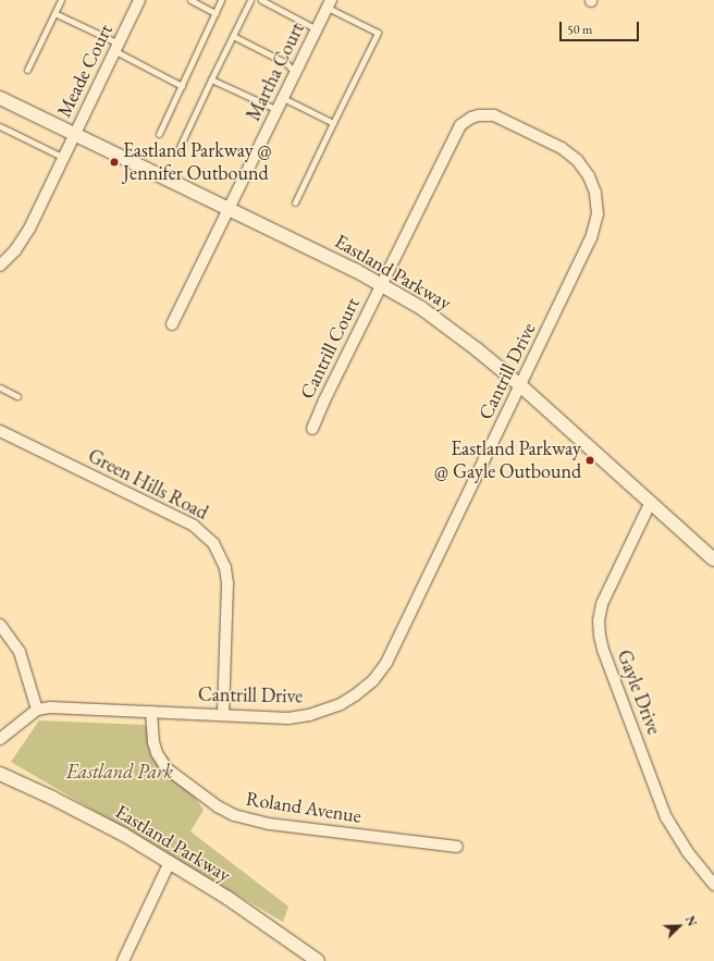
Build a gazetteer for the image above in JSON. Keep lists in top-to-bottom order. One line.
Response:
{"streets":{"street":["Meade Court","Martha Court","Eastland Parkway","Cantrill Court","Cantrill Drive","Green Hills Road","Gayle Drive","Roland Avenue"]},"crossings":[["Meade Court","Eastland Parkway"],["Martha Court","Eastland Parkway"],["Eastland Parkway","Cantrill Court"],["Eastland Parkway","Cantrill Drive"],["Eastland Parkway","Gayle Drive"],["Cantrill Court","Cantrill Drive"],["Cantrill Drive","Green Hills Road"],["Cantrill Drive","Roland Avenue"]],"parks":["Eastland Park"],"places":["Eastland Parkway @ Jennifer Outbound","Eastland Parkway @ Gayle Outbound"],"scale_bar":"50 m","north":"top right"}
